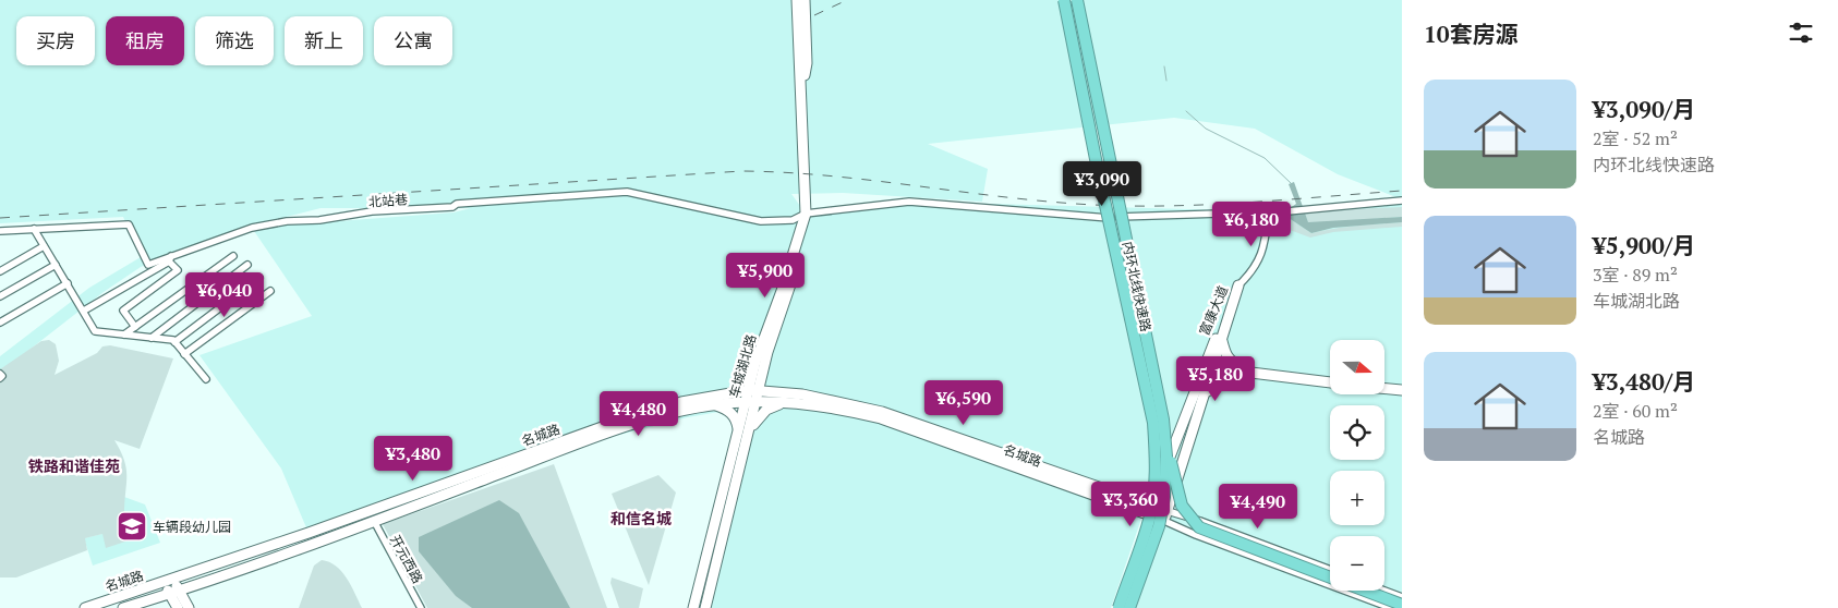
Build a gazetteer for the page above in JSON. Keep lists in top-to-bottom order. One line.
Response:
{"streets":{"highway":["内环北线快速路"],"main road":["富康大道","车城湖北路","名城路"],"street":["北站巷","开元西路"]},"crossings":[["北站巷","车城湖北路"],["富康大道","名城路"],["车城湖北路","名城路"],["名城路","开元西路"]],"districts":["铁路和谐佳苑","和信名城"],"places":{"school or university":["车辆段幼儿园"]},"north":"right","page":{"heading":"10套房源","chip":["买房","租房","筛选","新上","公寓"],"list":[{"name":"¥3,090/月","note":"2室 · 52 m² · 内环北线快速路"},{"name":"¥5,900/月","note":"3室 · 89 m² · 车城湖北路"},{"name":"¥3,480/月","note":"2室 · 60 m² · 名城路"}],"price":["¥3,090","¥6,180","¥5,900","¥6,040","¥5,180","¥6,590","¥4,480","¥3,480","¥3,360","¥4,490"],"map_buttons":["+","−"]}}
